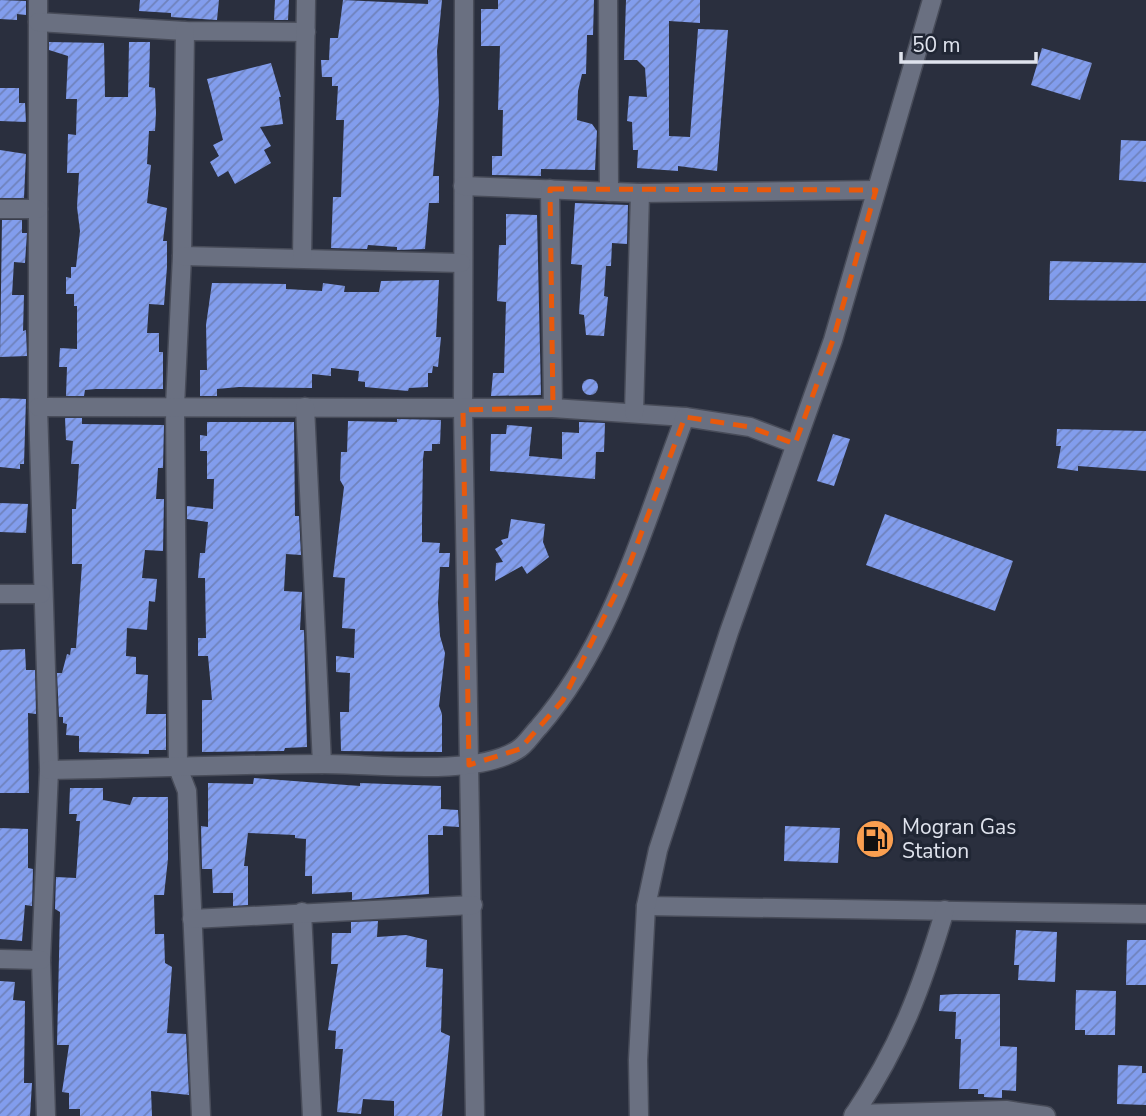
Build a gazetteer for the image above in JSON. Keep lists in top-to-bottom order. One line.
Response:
{"places":{"fuel station":["Mogran Gas Station"]},"scale_bar":"50 m"}
